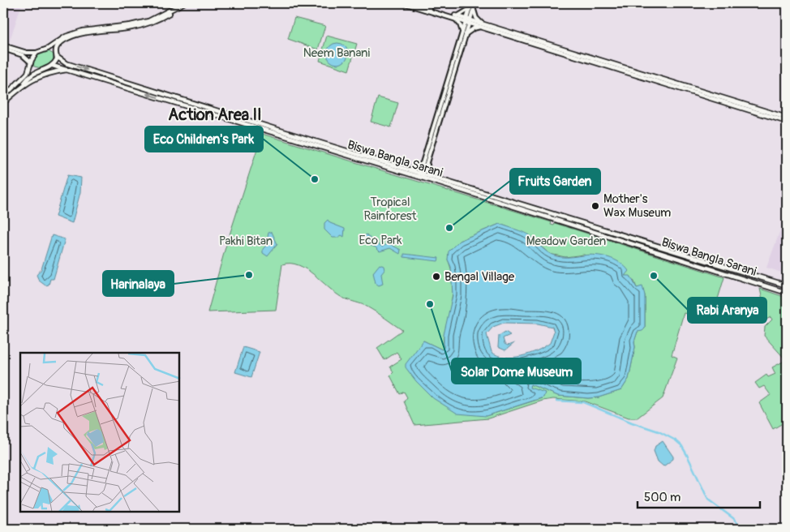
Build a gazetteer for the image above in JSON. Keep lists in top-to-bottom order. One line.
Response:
{"streets":{"main road":["Biswa Bangla Sarani"]},"districts":["Action Area II"],"parks":["Neem Banani","Tropical Rainforest","Eco Park","Pakhi Bitan","Meadow Garden"],"places":["Eco Children's Park","Mother's Wax Museum","Fruits Garden","Harinalaya","Rabi Aranya","Bengal Village","Solar Dome Museum"],"scale_bar":"500 m"}
